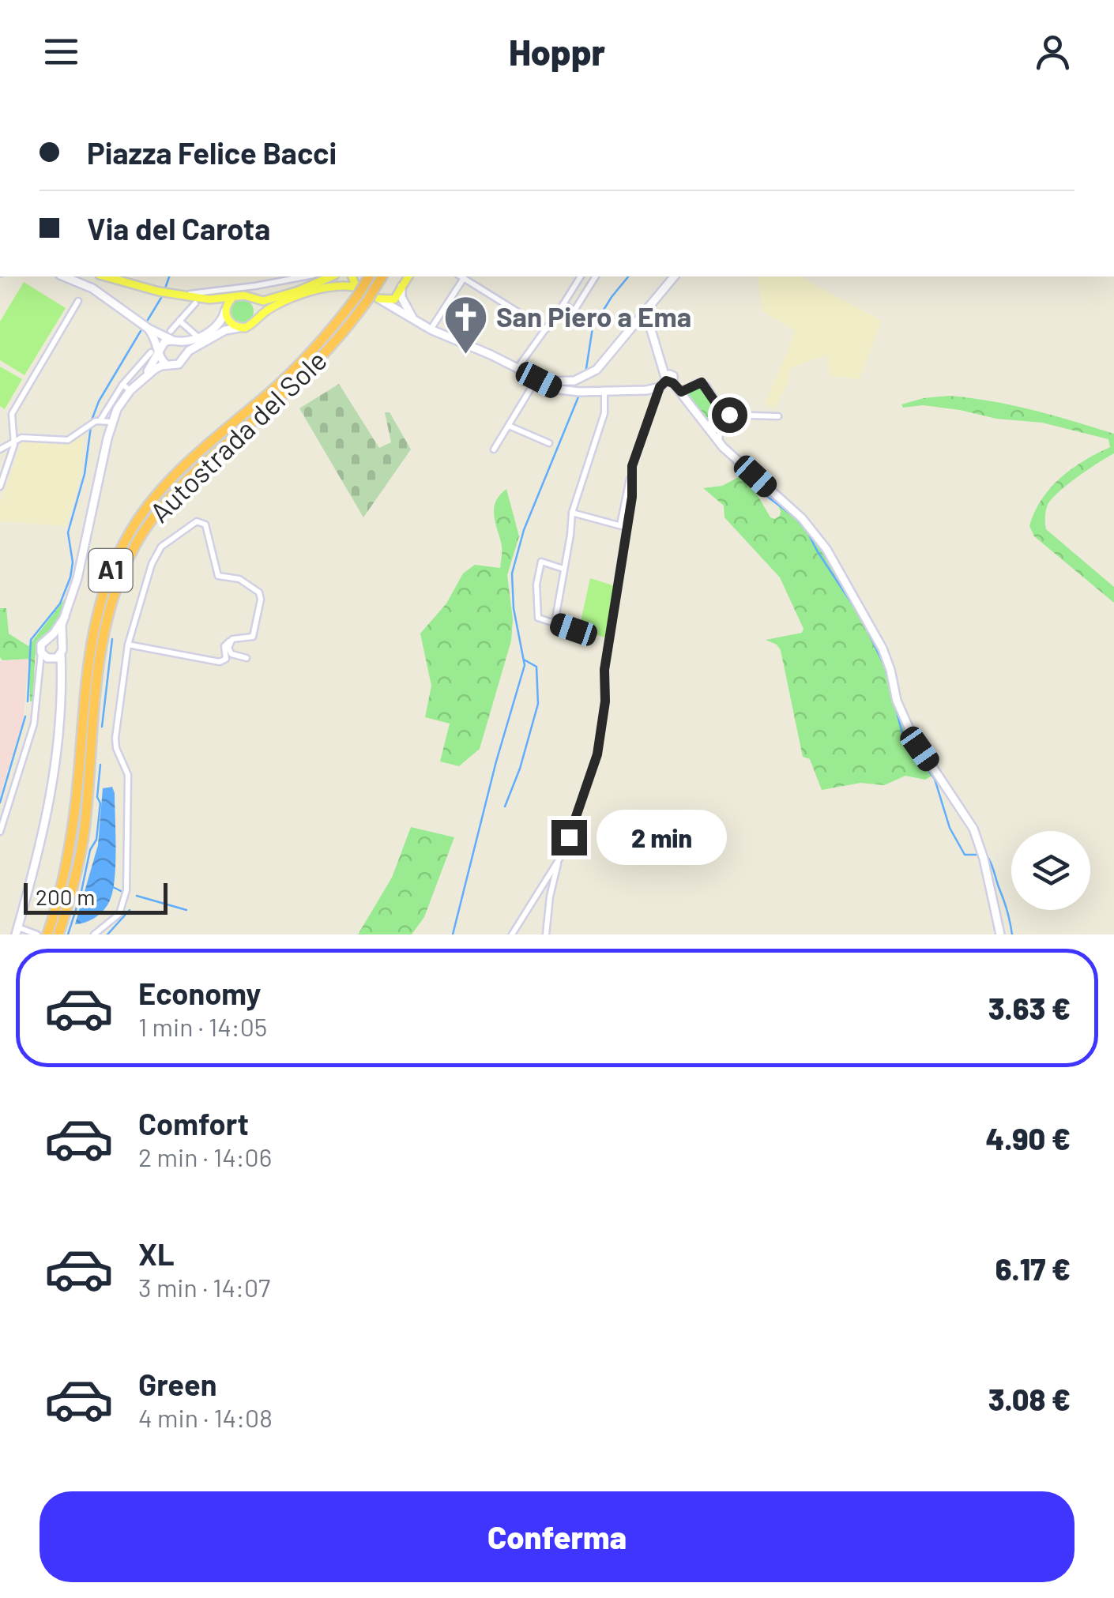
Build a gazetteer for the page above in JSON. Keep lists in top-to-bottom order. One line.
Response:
{"streets":{"highway":["Autostrada del Sole","A1"]},"places":{"church":["San Piero a Ema"]},"scale_bar":"200 m","page":{"header":"Hoppr","banner":["Piazza Felice Bacci","Via del Carota"],"bubble":"2 min","scale":"200 m","list":[{"name":"Economy","note":"1 min · 14:05","value":"3.63 €"},{"name":"Comfort","note":"2 min · 14:06","value":"4.90 €"},{"name":"XL","note":"3 min · 14:07","value":"6.17 €"},{"name":"Green","note":"4 min · 14:08","value":"3.08 €"}],"buttons":"Conferma"}}
